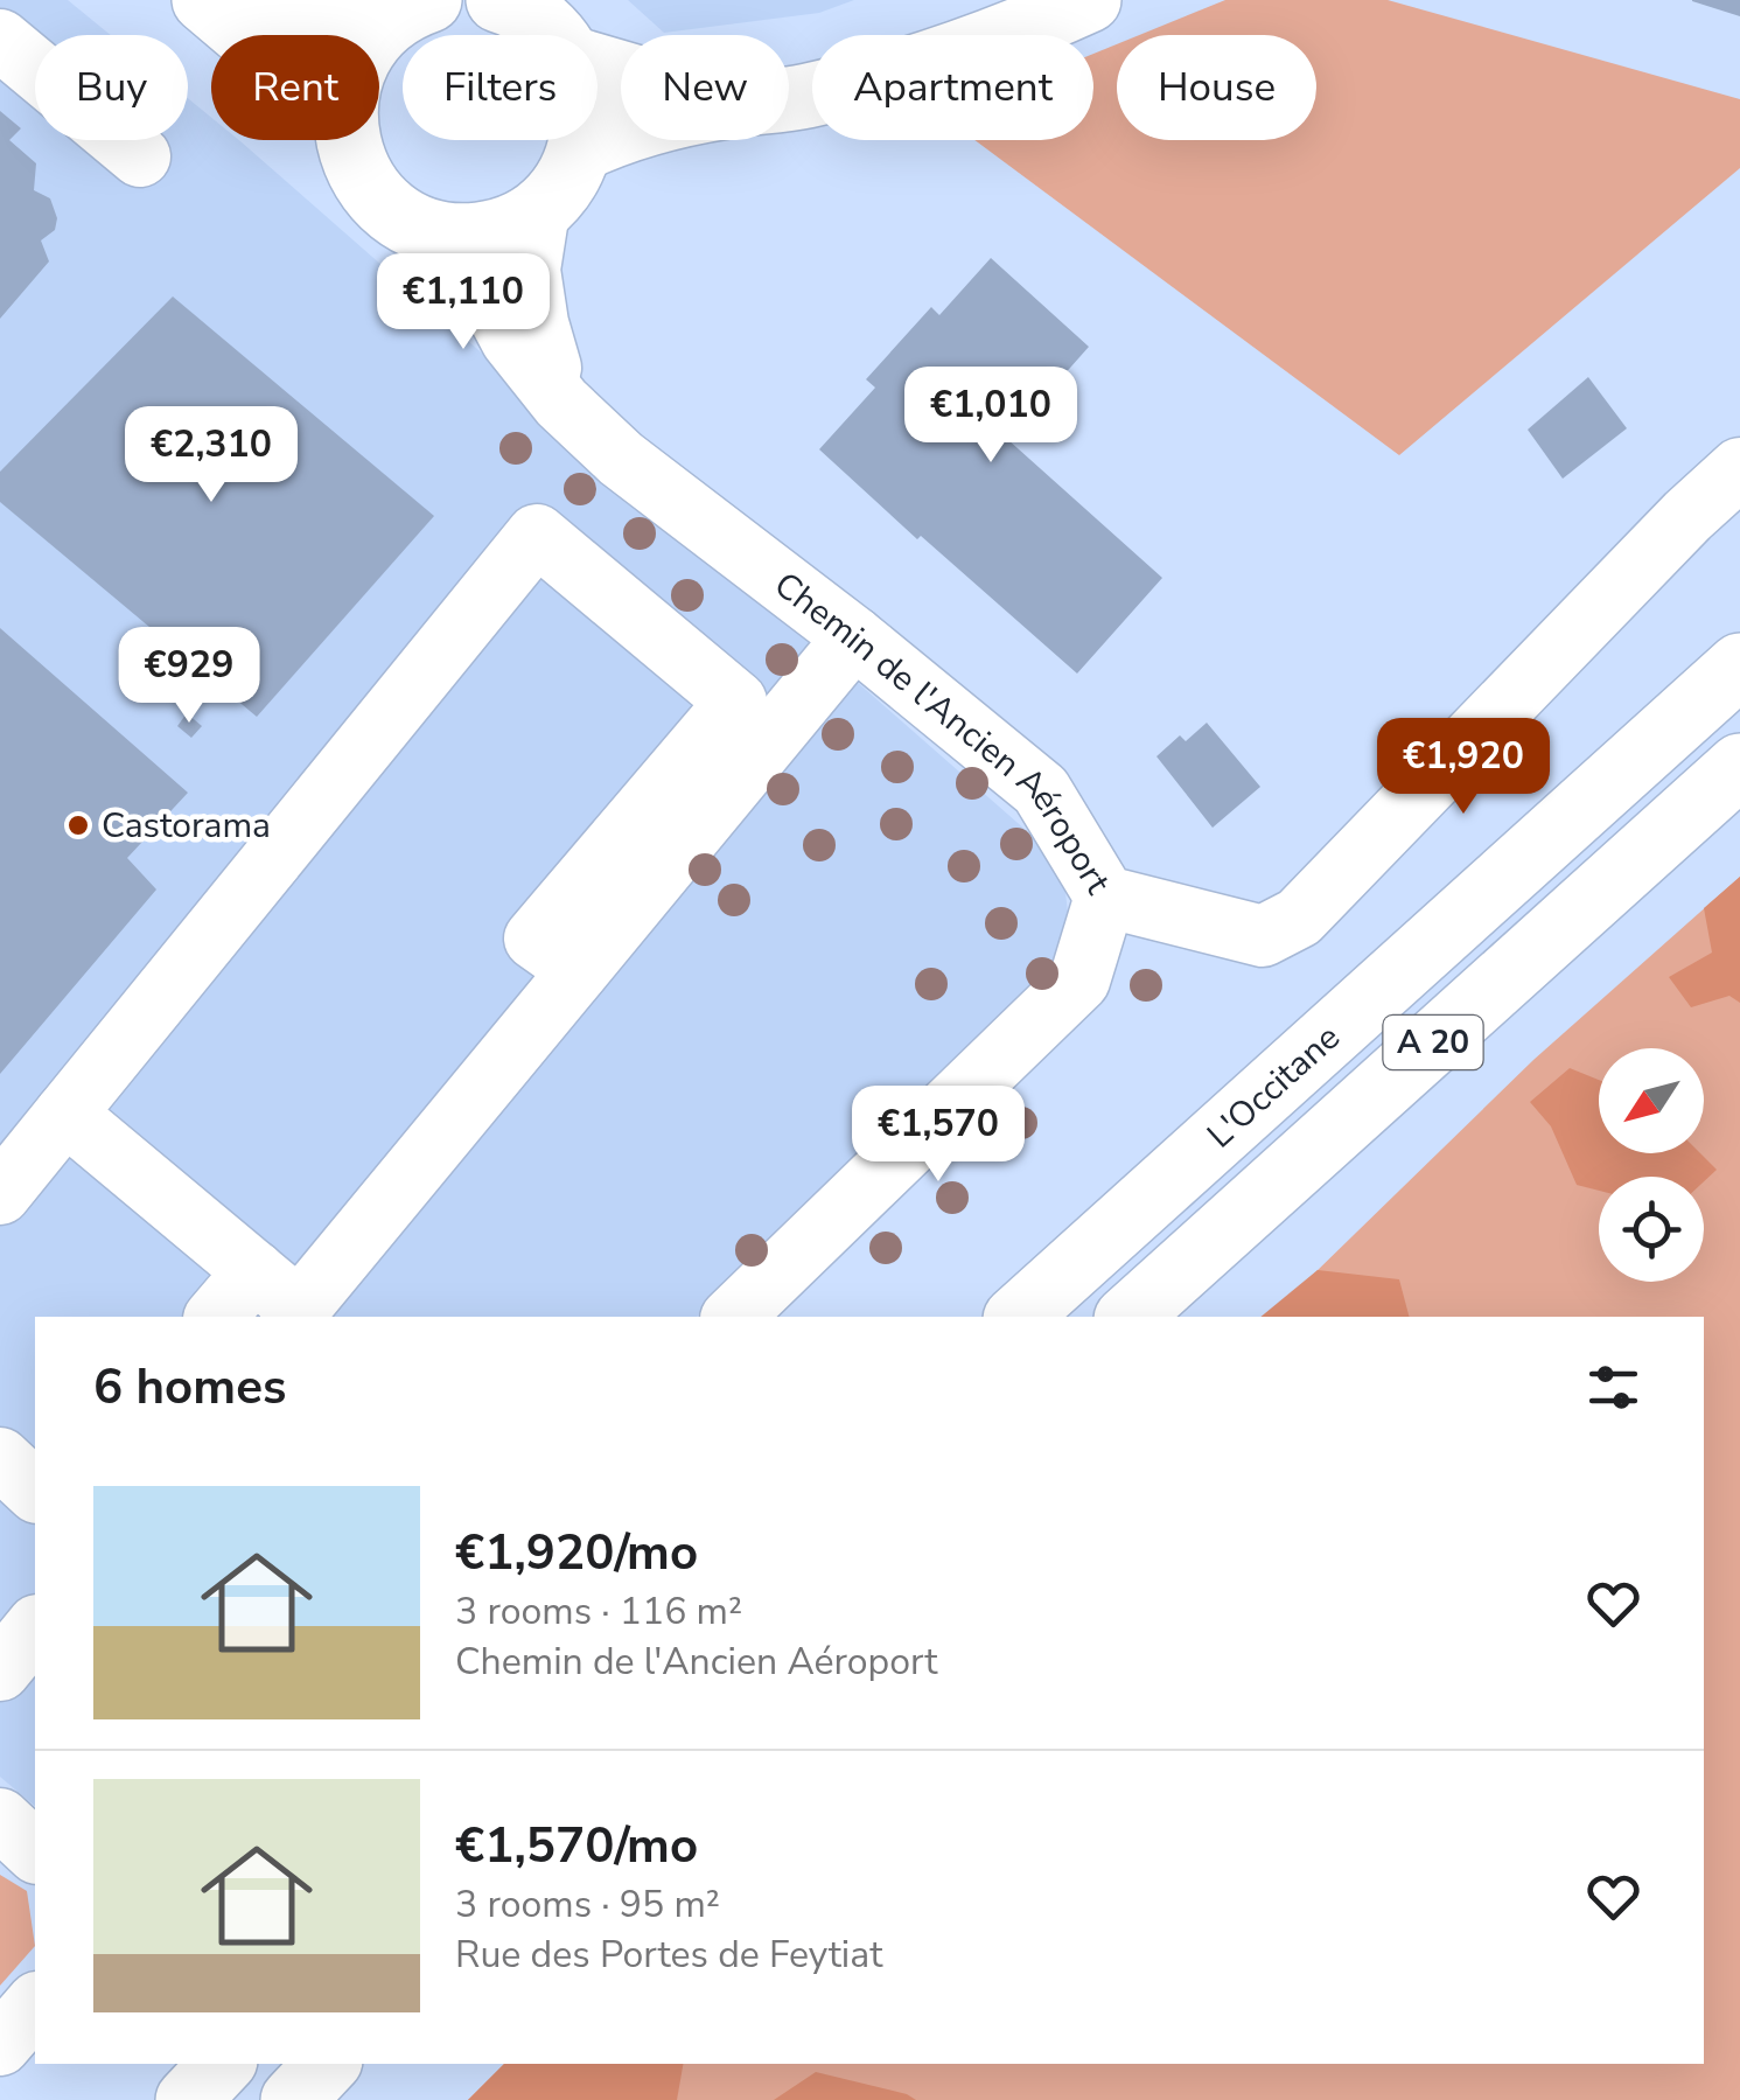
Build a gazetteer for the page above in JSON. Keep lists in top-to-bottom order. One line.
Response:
{"streets":{"main road":["A 20","L'Occitane"],"street":["Chemin de l'Ancien Aéroport"]},"places":["Castorama"],"north":"bottom left","page":{"chip":["Buy","Rent","Filters","New","Apartment","House"],"price":["€1,110","€1,010","€2,310","€929","€1,920","€1,570"],"heading":"6 homes","list":[{"name":"€1,920/mo","note":"3 rooms · 116 m² · Chemin de l'Ancien Aéroport"},{"name":"€1,570/mo","note":"3 rooms · 95 m² · Rue des Portes de Feytiat"}]}}
